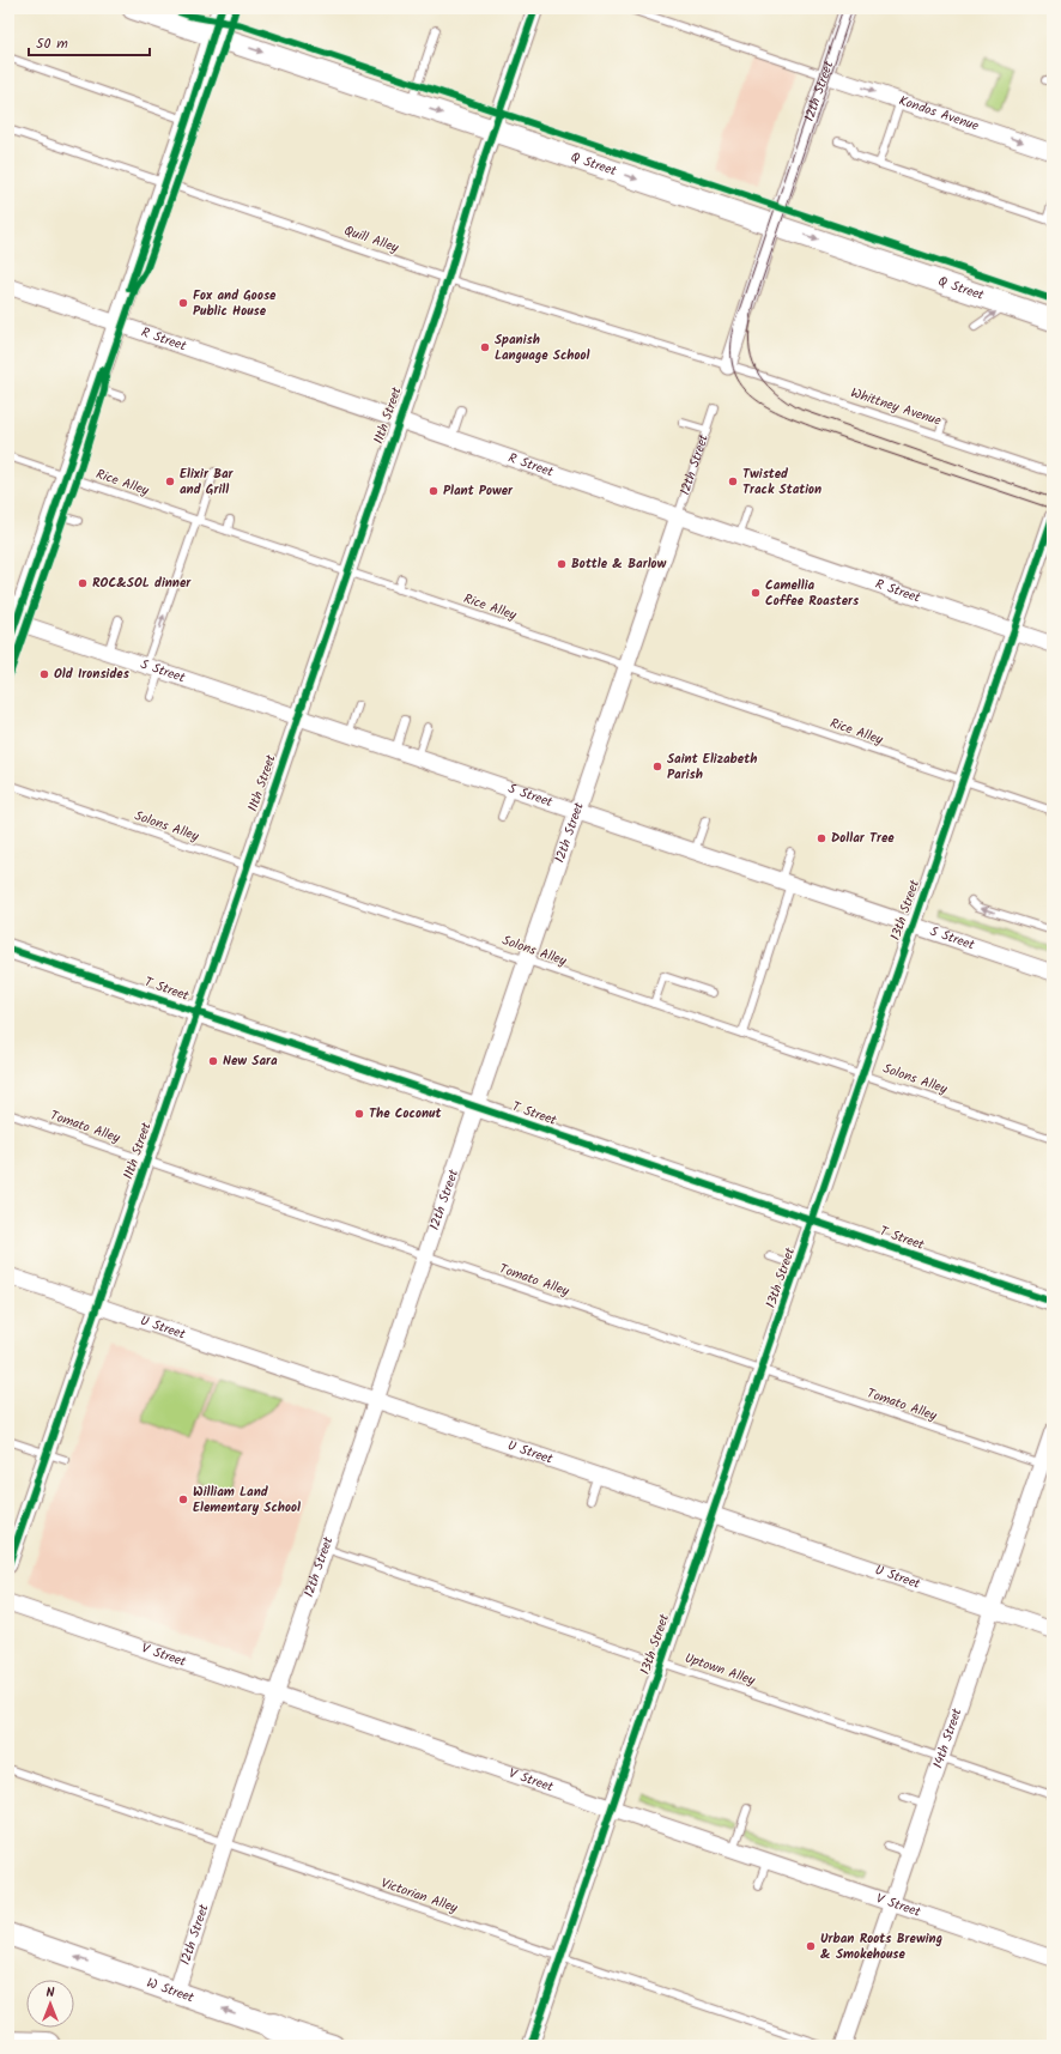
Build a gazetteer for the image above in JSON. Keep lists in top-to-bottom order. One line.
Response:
{"streets":{"main road":["Q Street","W Street"],"street":["12th Street","Kondos Avenue","R Street","11th Street","S Street","13th Street","T Street","U Street","V Street","14th Street"],"lane":["Quill Alley","Whittney Avenue","Rice Alley","Solons Alley","Tomato Alley","Uptown Alley","Victorian Alley"]},"crossings":[["12th Street","Kondos Avenue"],["12th Street","Q Street"],["12th Street","Quill Alley"],["12th Street","R Street"],["12th Street","Whittney Avenue"],["12th Street","Rice Alley"],["12th Street","S Street"],["12th Street","Solons Alley"],["12th Street","T Street"],["12th Street","Tomato Alley"],["12th Street","U Street"],["12th Street","V Street"],["12th Street","Uptown Alley"],["12th Street","Victorian Alley"],["12th Street","W Street"],["Q Street","11th Street"],["Quill Alley","Whittney Avenue"],["Quill Alley","11th Street"],["R Street","11th Street"],["R Street","13th Street"],["11th Street","Rice Alley"],["11th Street","S Street"],["11th Street","Solons Alley"],["11th Street","T Street"],["11th Street","Tomato Alley"],["11th Street","U Street"],["Rice Alley","13th Street"],["S Street","13th Street"],["Solons Alley","13th Street"],["13th Street","T Street"],["13th Street","Tomato Alley"],["13th Street","U Street"],["13th Street","V Street"],["13th Street","Uptown Alley"],["13th Street","Victorian Alley"],["Tomato Alley","14th Street"],["U Street","14th Street"],["V Street","14th Street"],["Uptown Alley","14th Street"]],"one_way":["Kondos Avenue","Q Street","W Street"],"places":["Fox and Goose Public House","Spanish Language School","Elixir Bar and Grill","Twisted Track Station","Plant Power","Bottle & Barlow","ROC&SOL dinner","Camellia Coffee Roasters","Old Ironsides","Saint Elizabeth Parish","Dollar Tree","New Sara","The Coconut","William Land Elementary School","Urban Roots Brewing & Smokehouse"],"scale_bar":"50 m","north":"top"}
